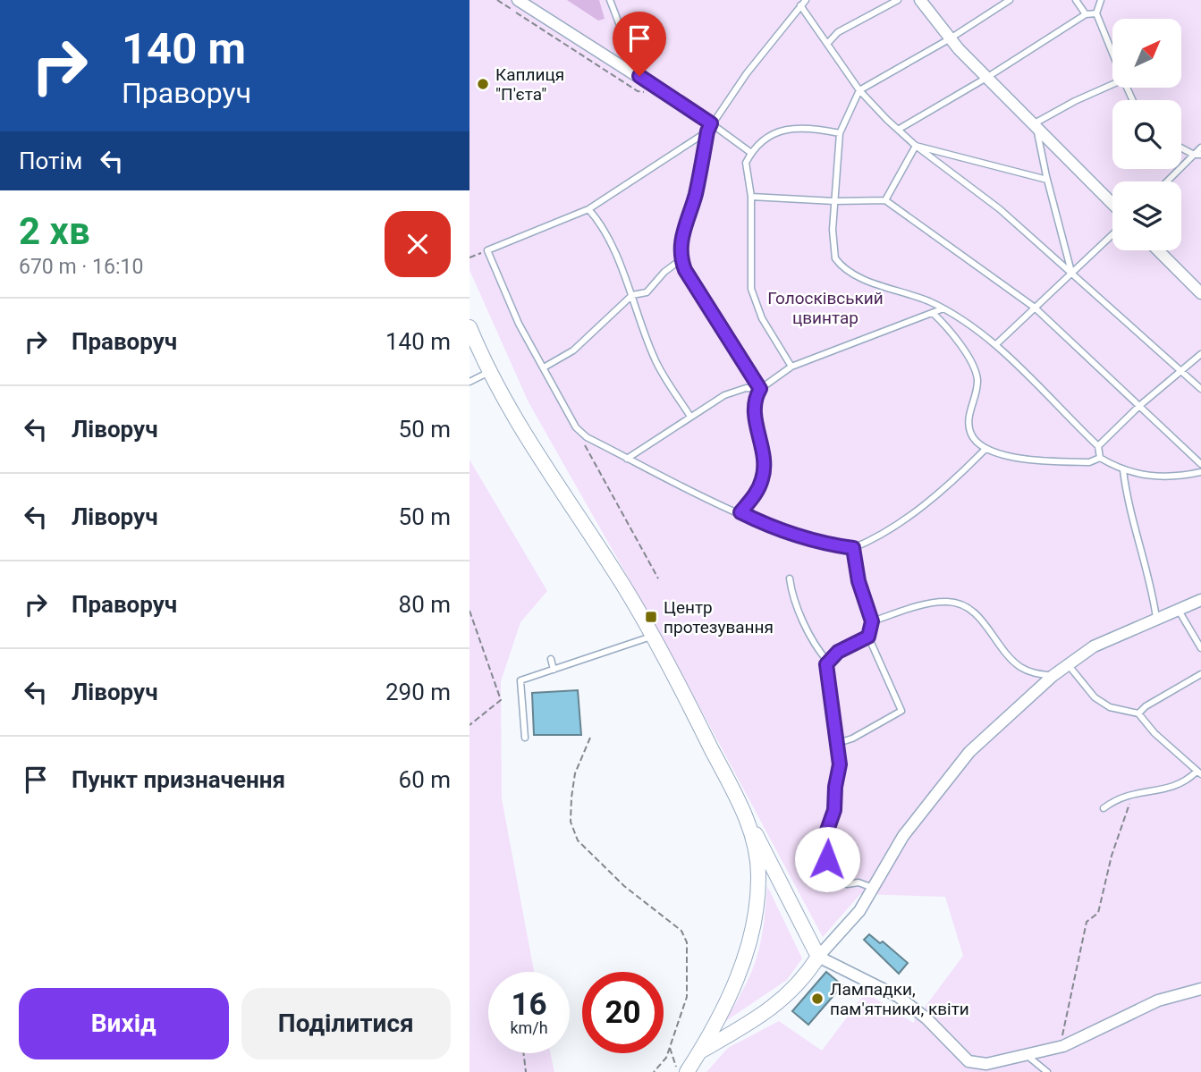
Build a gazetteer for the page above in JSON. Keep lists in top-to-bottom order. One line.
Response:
{"parks":["Голосківський цвинтар"],"places":{"other":["Каплиця \"П'єта\"","Лампадки, пам'ятники, квіти"],"transit":["Центр протезування"]},"north":"top right","page":{"turn":["140 m","Праворуч"],"then":"Потім","heading":["2 хв","670 m · 16:10"],"list":[{"name":"Праворуч","value":"140 m"},{"name":"Ліворуч","value":"50 m"},{"name":"Ліворуч","value":"50 m"},{"name":"Праворуч","value":"80 m"},{"name":"Ліворуч","value":"290 m"},{"name":"Пункт призначення","value":"60 m"}],"speed":"16 km/h","limit":"20","buttons":["Вихід","Поділитися"]}}
